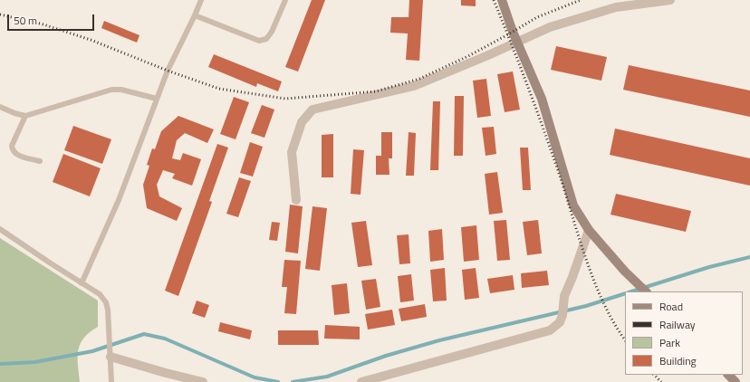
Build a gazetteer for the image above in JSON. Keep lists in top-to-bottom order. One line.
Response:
{"legend":["Road","Railway","Park","Building"],"scale_bar":"50 m"}
